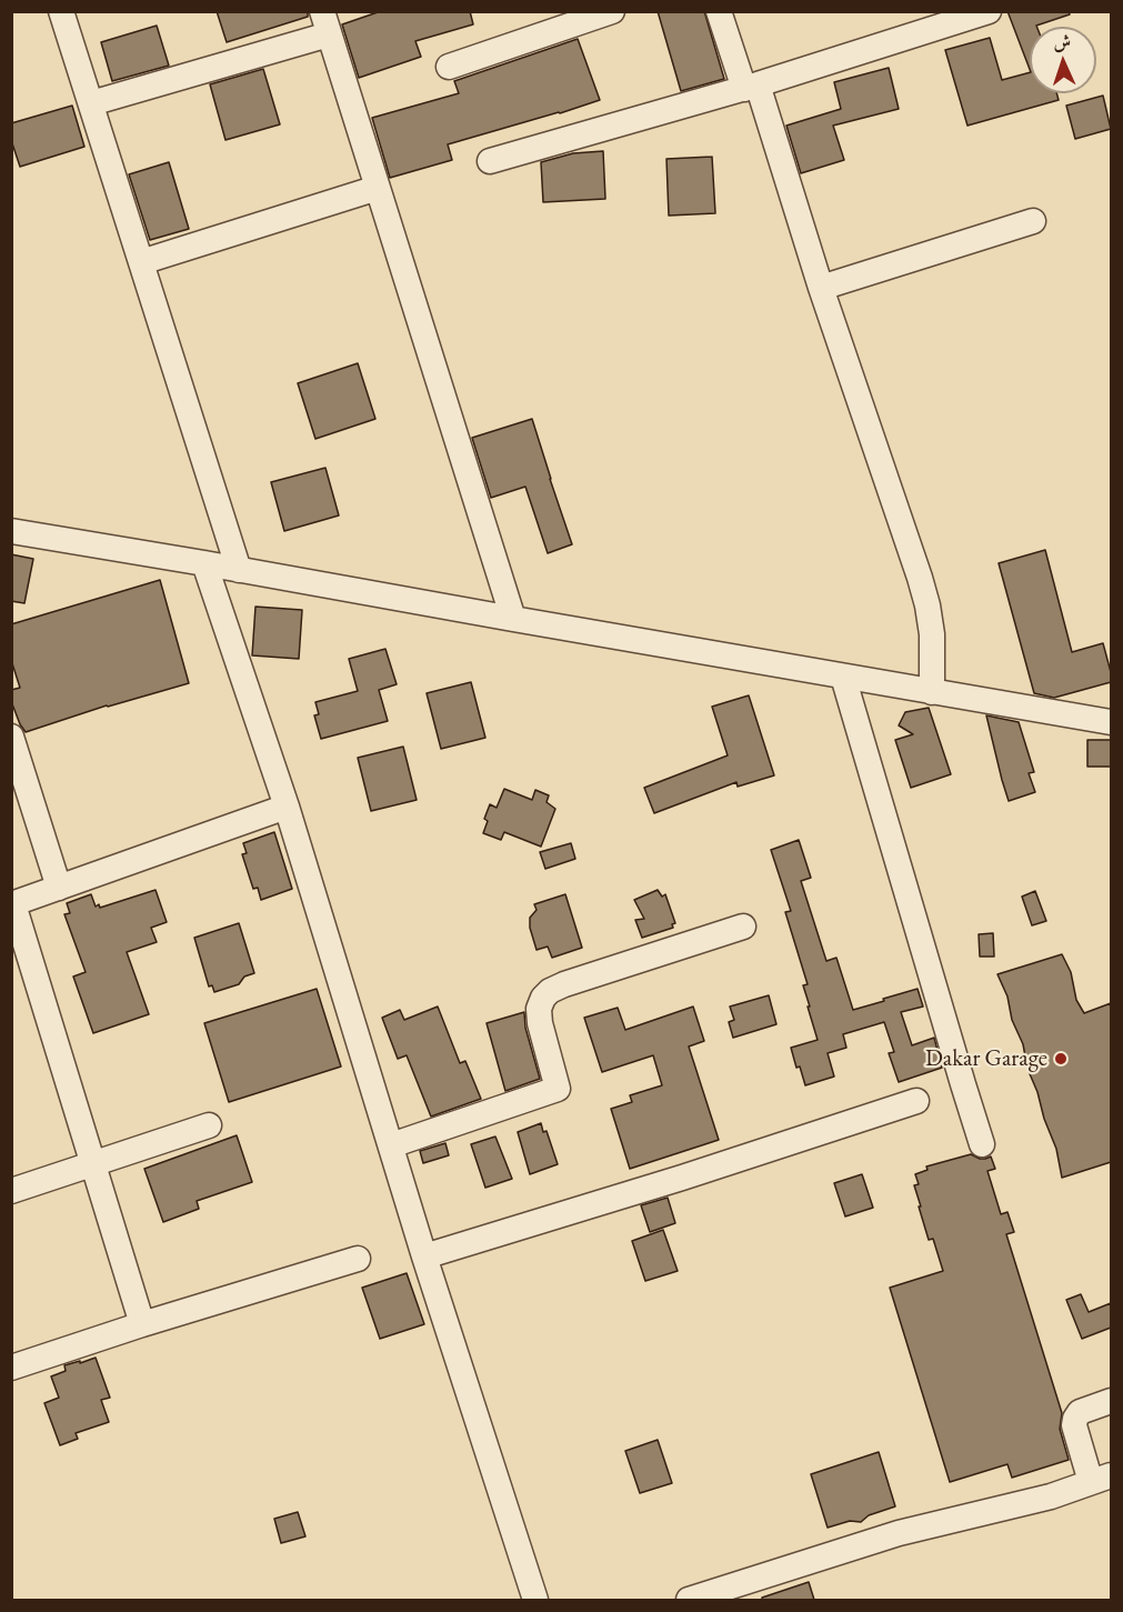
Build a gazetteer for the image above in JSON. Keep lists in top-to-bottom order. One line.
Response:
{"places":["Dakar Garage"],"north":"top"}
